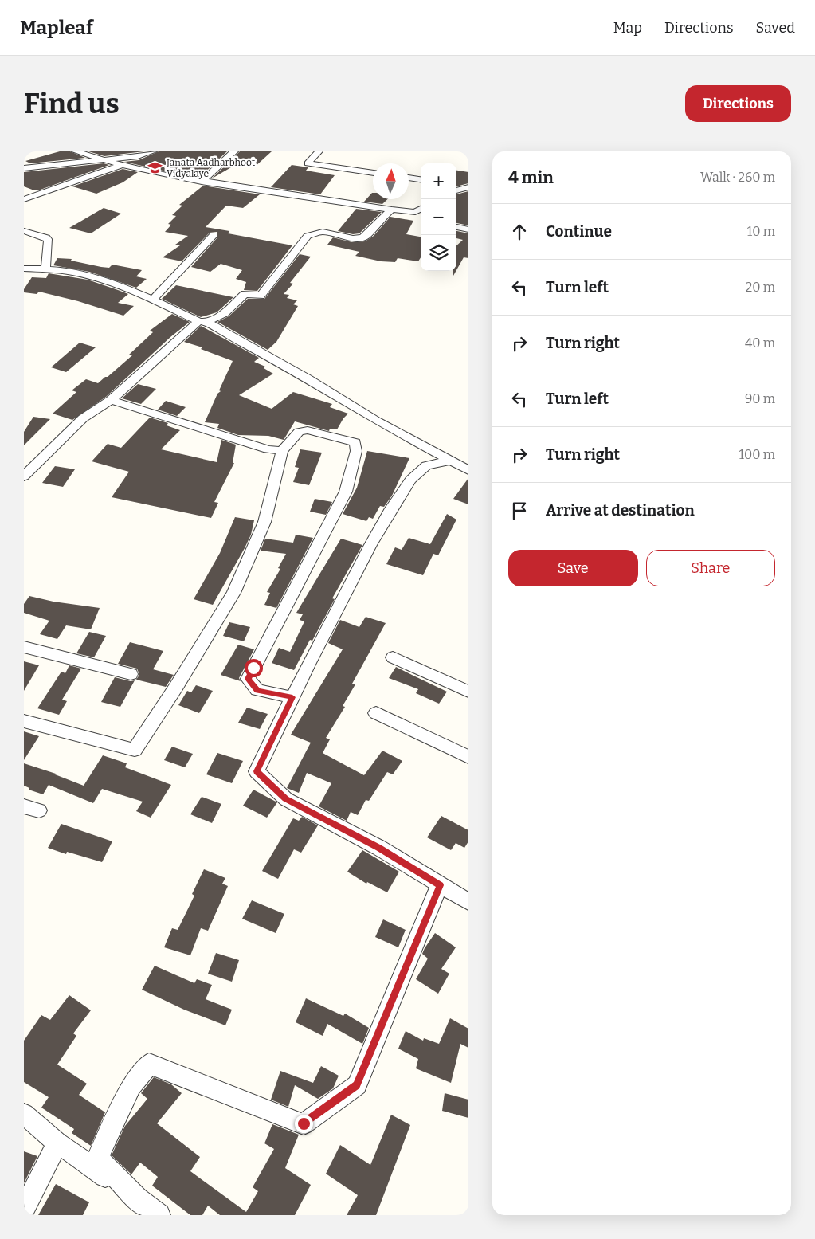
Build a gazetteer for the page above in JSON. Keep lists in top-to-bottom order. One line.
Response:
{"places":{"school or university":["Janata Aadharbhoot Vidyalaye"]},"north":"top","page":{"header":"Mapleaf","nav":["Map","Directions","Saved"],"buttons":["Directions",["Save","Share"]],"title":"Find us","heading":["4 min","Walk · 260 m"],"map_buttons":["+","−"],"list":[["Continue","10 m"],["Turn left","20 m"],["Turn right","40 m"],["Turn left","90 m"],["Turn right","100 m"],"Arrive at destination"]}}
